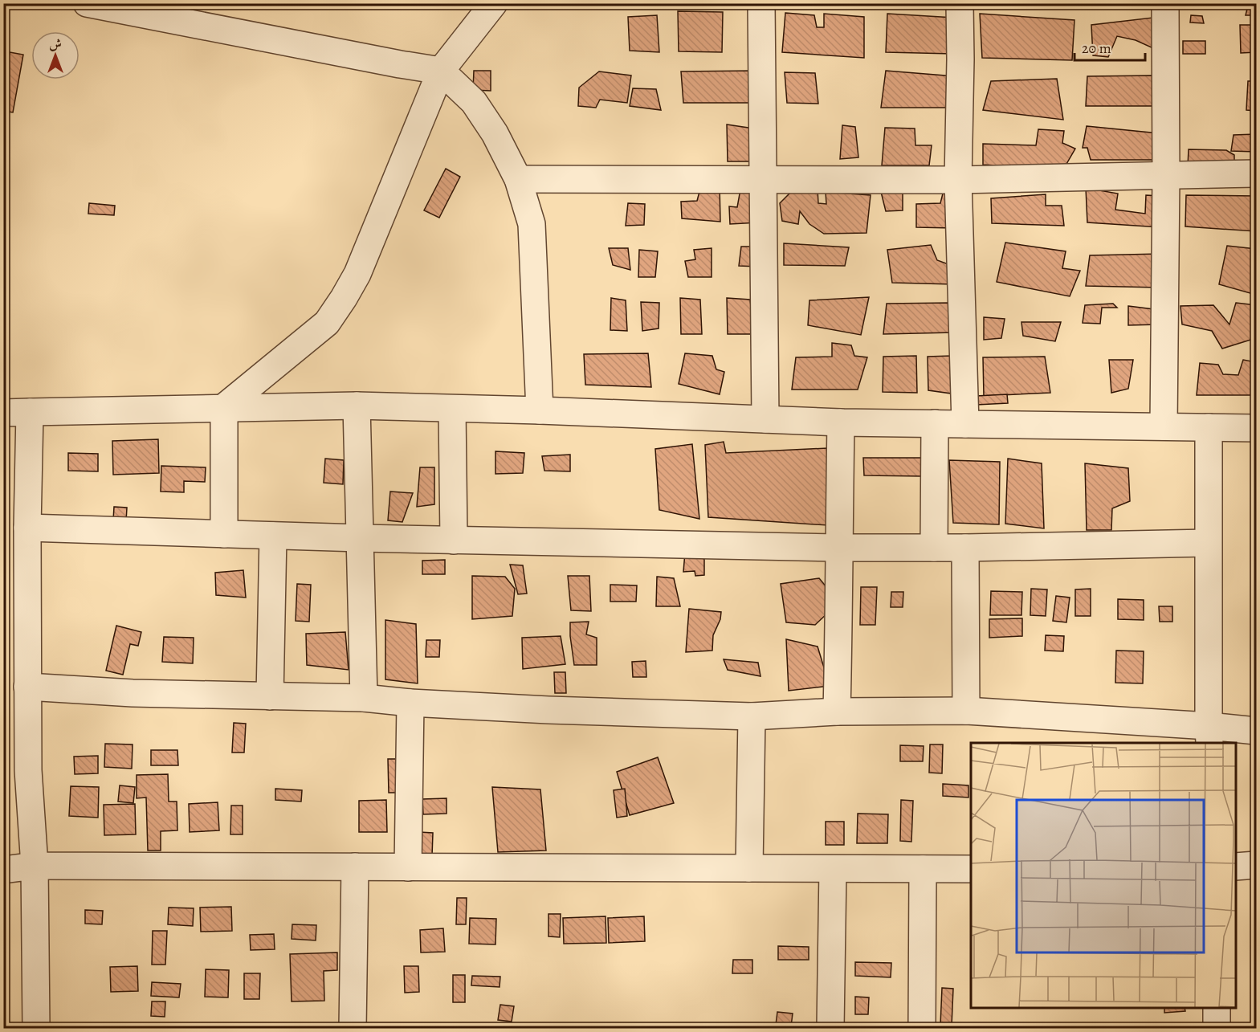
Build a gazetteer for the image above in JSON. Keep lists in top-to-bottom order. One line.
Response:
{"scale_bar":"20 m","north":"top"}
